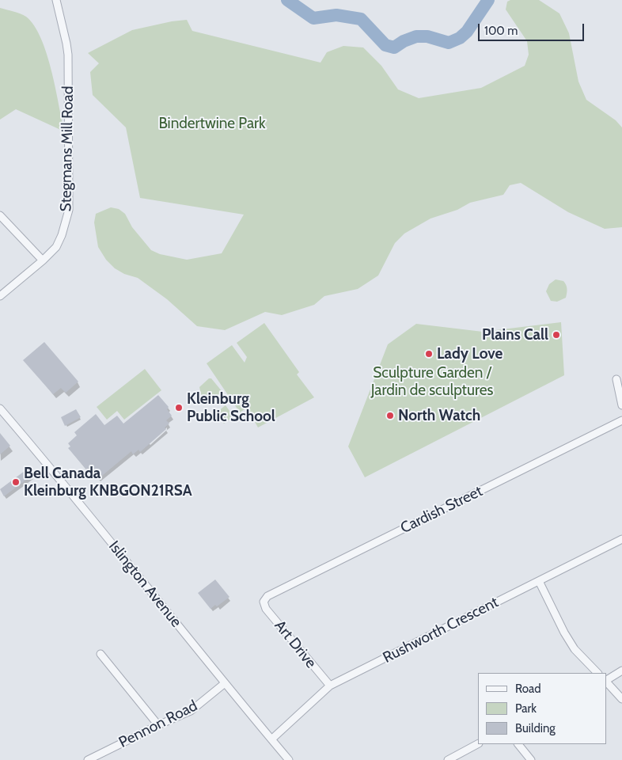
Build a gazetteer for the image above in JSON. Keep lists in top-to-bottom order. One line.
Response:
{"streets":{"street":["Stegmans Mill Road","Cardish Street","Islington Avenue","Rushworth Crescent","Art Drive","Pennon Road"]},"crossings":[["Cardish Street","Art Drive"],["Islington Avenue","Rushworth Crescent"],["Islington Avenue","Pennon Road"],["Rushworth Crescent","Art Drive"]],"parks":["Bindertwine Park","Sculpture Garden / Jardin de sculptures"],"places":["Plains Call","Lady Love","Kleinburg Public School","North Watch","Bell Canada Kleinburg KNBGON21RSA"],"legend":["Road","Park","Building"],"scale_bar":"100 m"}
